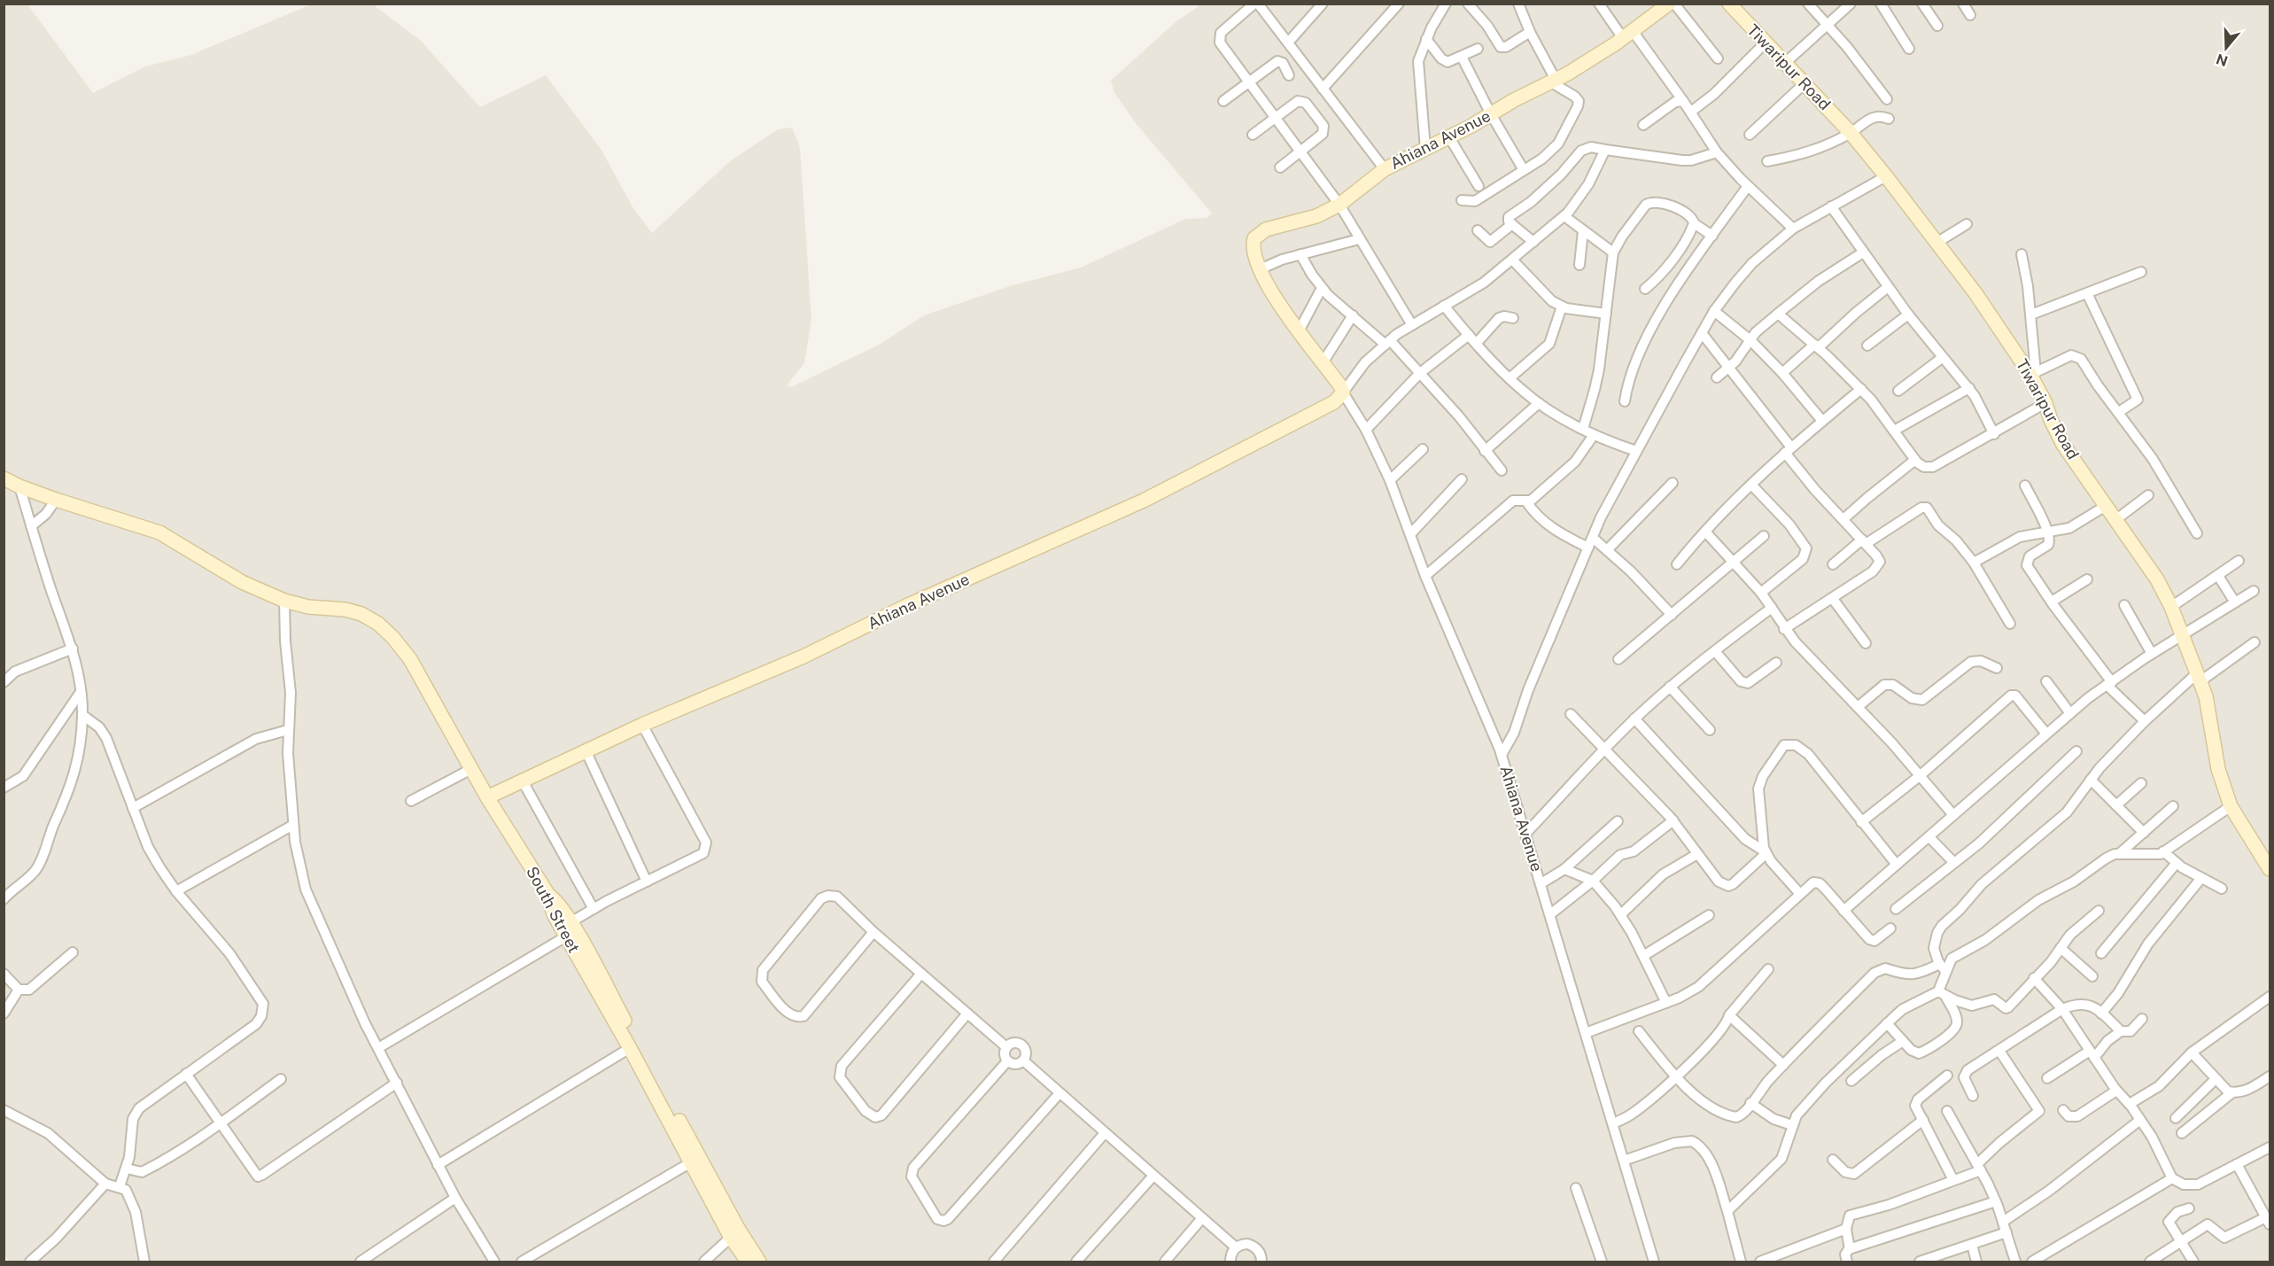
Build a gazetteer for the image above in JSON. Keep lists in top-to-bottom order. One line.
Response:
{"streets":{"street":["Tiwaripur Road","Ahiana Avenue","South Street"]},"crossings":[["Ahiana Avenue","South Street"]],"north":"bottom"}
